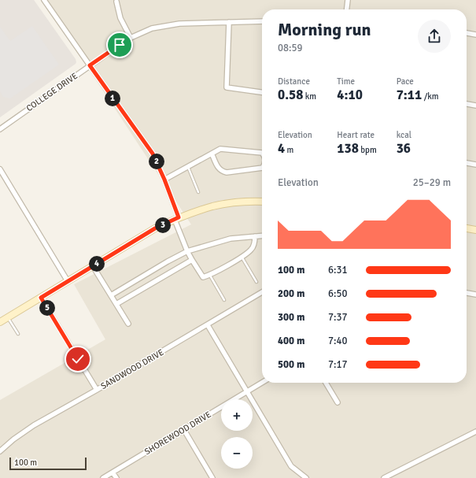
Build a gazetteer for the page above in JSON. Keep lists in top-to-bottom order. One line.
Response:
{"streets":{"street":["COLLEGE DRIVE","SANDWOOD DRIVE","SHOREWOOD DRIVE"]},"scale_bar":"100 m","page":{"heading":["Morning run","08:59"],"stats":[["Distance","0.58 km"],["Time","4:10"],["Pace","7:11 /km"],["Elevation","4 m"],["Heart rate","138 bpm"],["kcal","36"]],"pins":["1","2","3","4","5"],"chart":["Elevation","25–29 m"],"list":[{"name":"100 m","note":"6:31"},{"name":"200 m","note":"6:50"},{"name":"300 m","note":"7:37"},{"name":"400 m","note":"7:40"},{"name":"500 m","note":"7:17"}],"map_buttons":["+","−"],"scale":"100 m"}}
